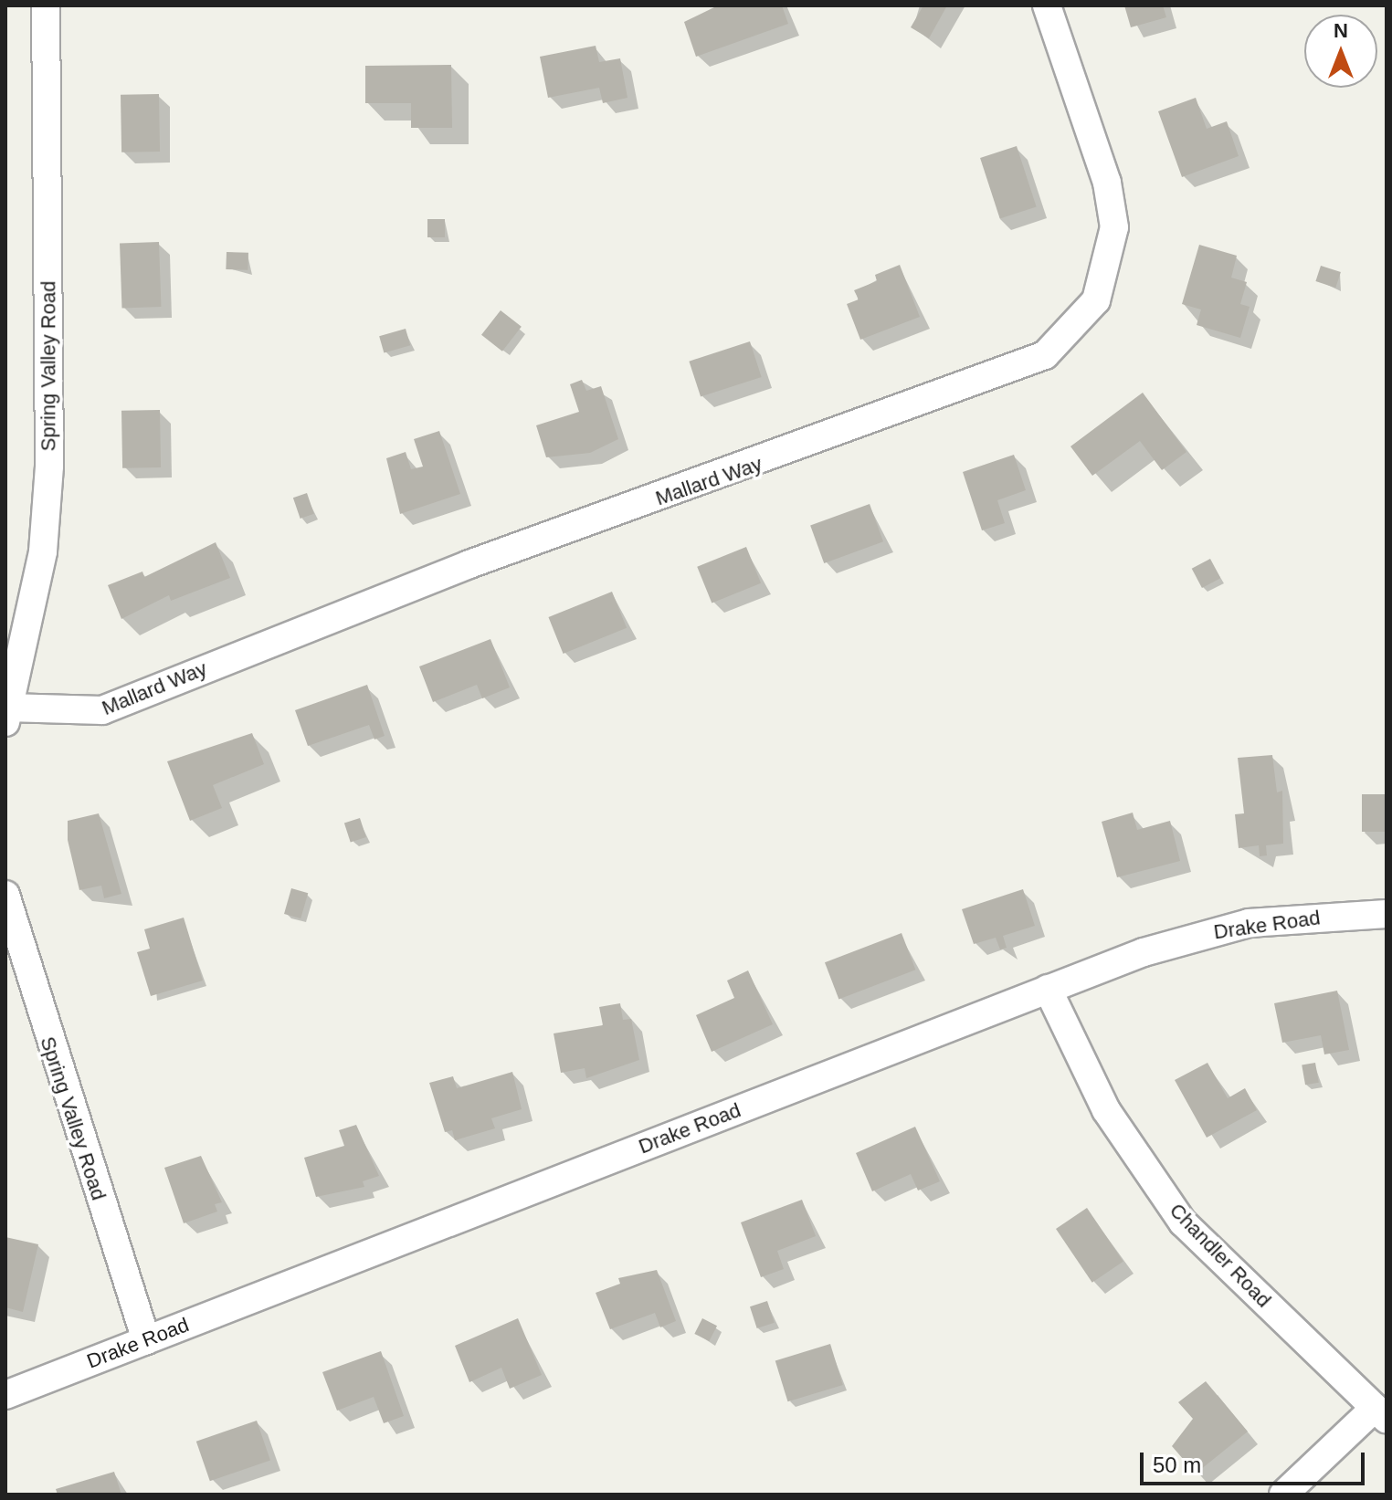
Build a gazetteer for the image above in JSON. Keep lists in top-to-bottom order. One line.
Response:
{"streets":{"street":["Spring Valley Road","Mallard Way","Drake Road","Chandler Road"]},"crossings":[["Spring Valley Road","Mallard Way"],["Spring Valley Road","Drake Road"],["Drake Road","Chandler Road"]],"scale_bar":"50 m","north":"top"}
